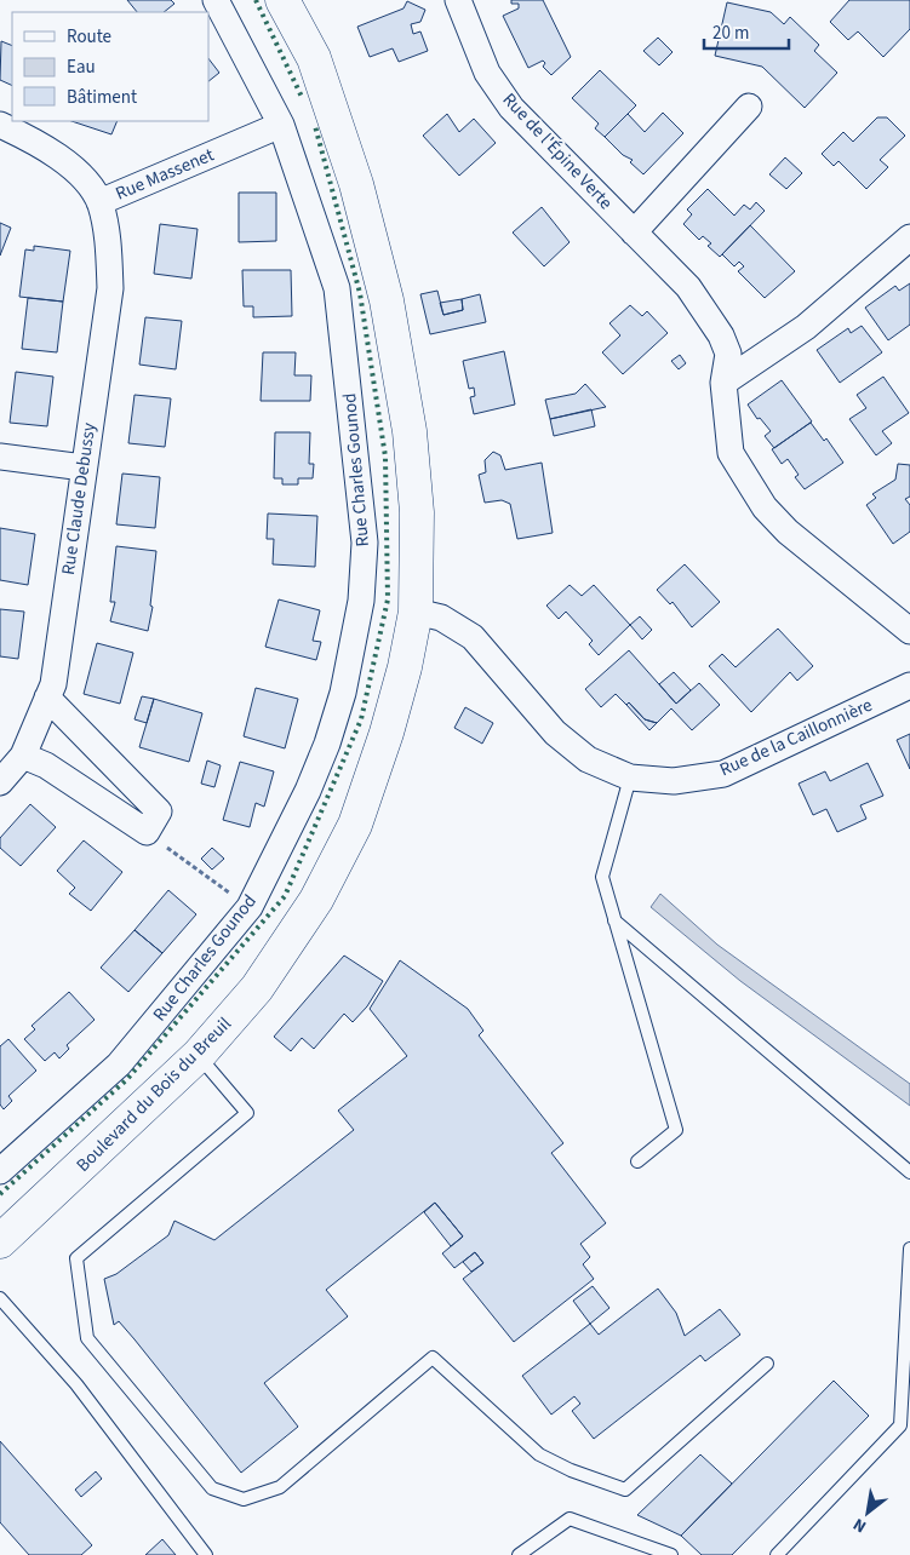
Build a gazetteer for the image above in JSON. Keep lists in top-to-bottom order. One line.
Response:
{"streets":{"main road":["Boulevard du Bois du Breuil"],"street":["Rue de l'Épine Verte","Rue Massenet","Rue Charles Gounod","Rue Claude Debussy","Rue de la Caillonnière"]},"crossings":[["Rue Massenet","Rue Charles Gounod"],["Rue Massenet","Rue Claude Debussy"],["Rue de la Caillonnière","Boulevard du Bois du Breuil"]],"legend":["Route","Eau","Bâtiment"],"scale_bar":"20 m","north":"bottom left"}
